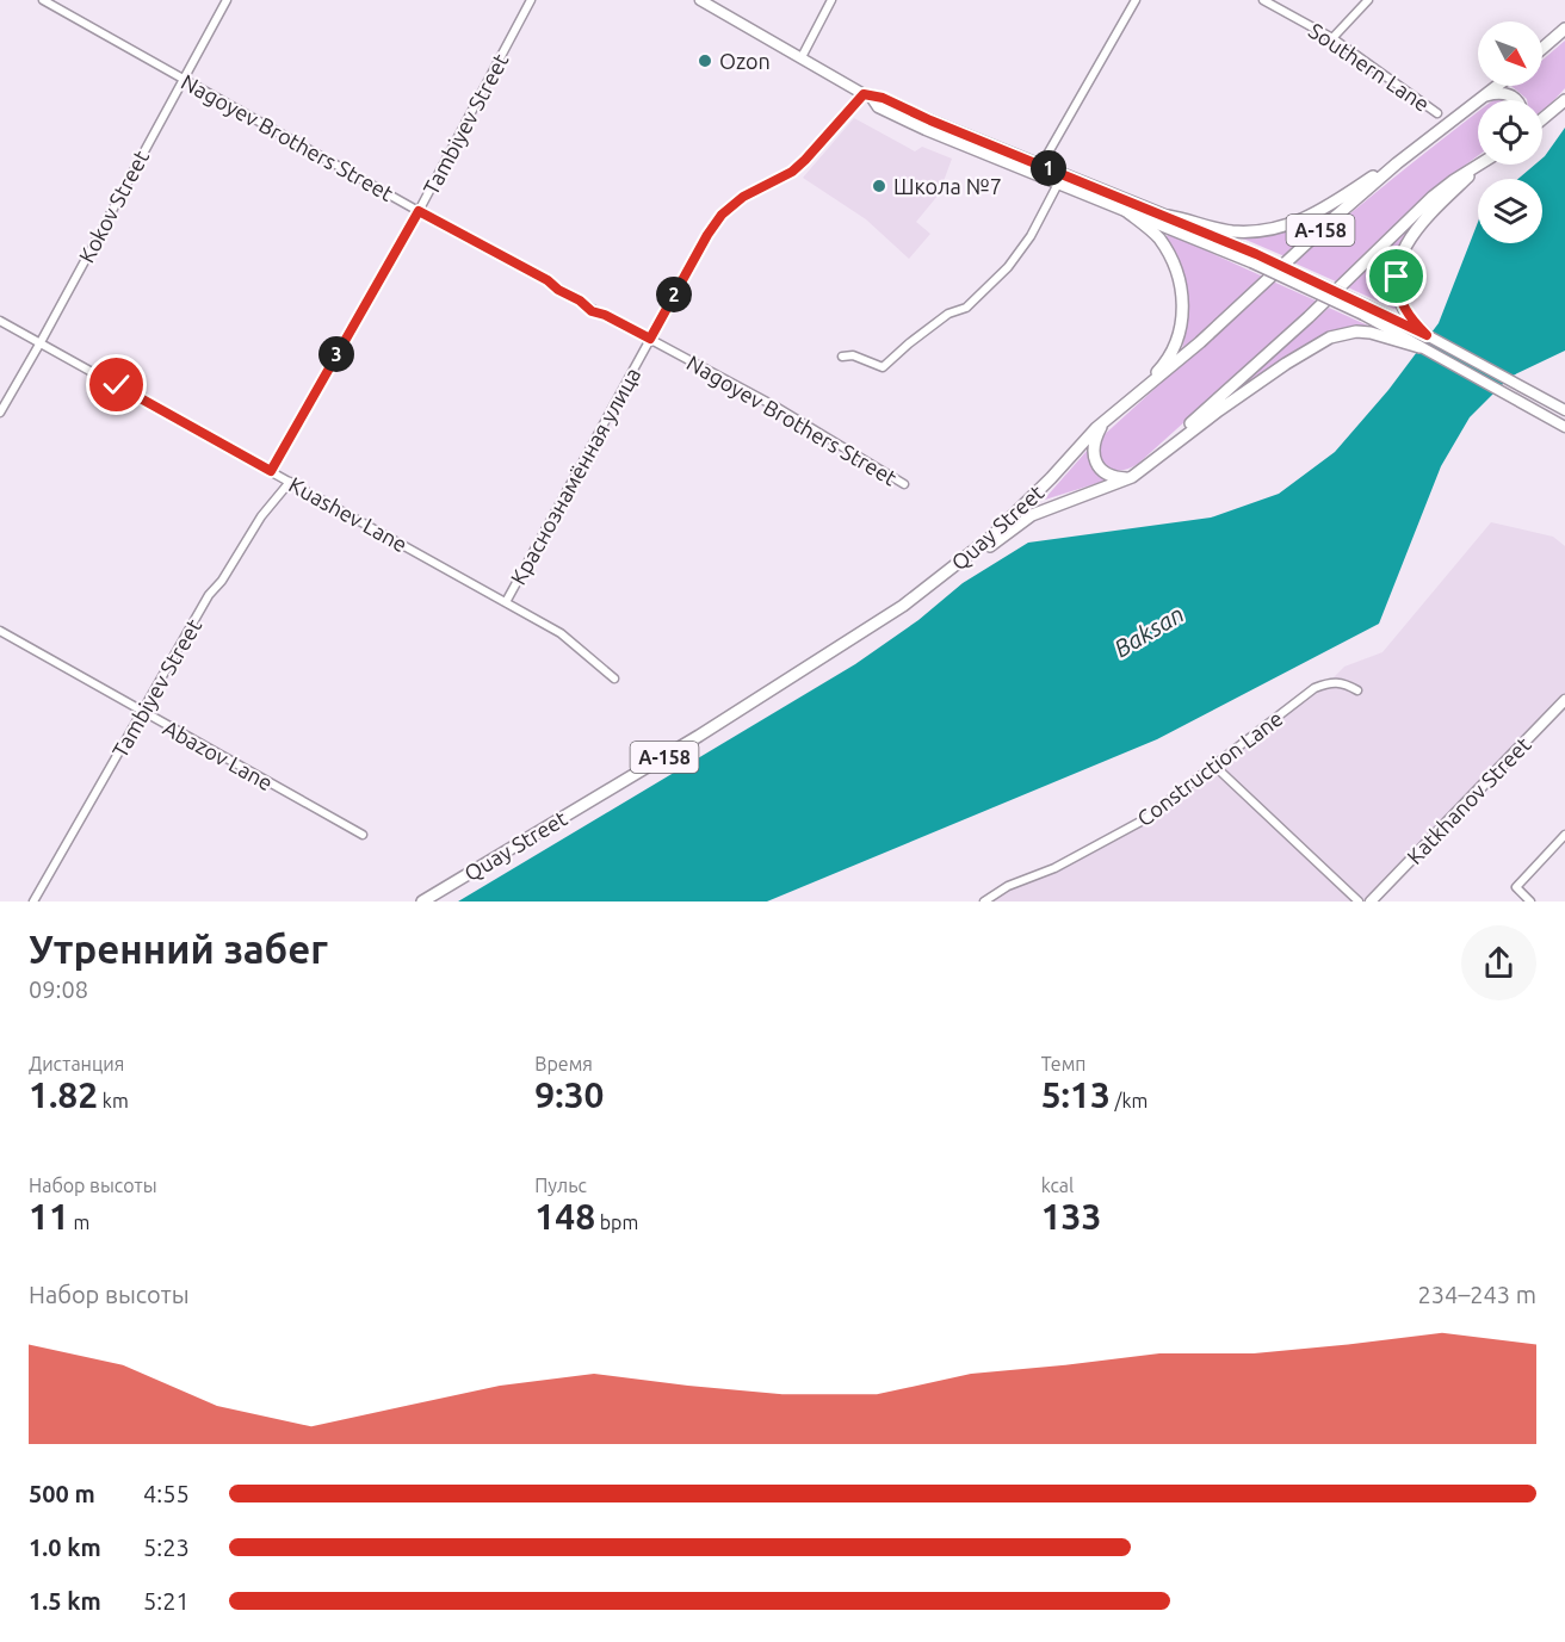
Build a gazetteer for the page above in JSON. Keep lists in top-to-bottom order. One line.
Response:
{"streets":{"main road":["А-158","Quay Street","Katkhanov Street"],"street":["Southern Lane","Tambiyev Street","Nagoyev Brothers Street","Kokov Street","Краснознамённая улица","Kuashev Lane","Abazov Lane","Construction Lane"]},"crossings":[["Tambiyev Street","Nagoyev Brothers Street"],["Tambiyev Street","Kuashev Lane"],["Tambiyev Street","Abazov Lane"],["Nagoyev Brothers Street","Kokov Street"],["Nagoyev Brothers Street","Краснознамённая улица"],["Kokov Street","Kuashev Lane"],["А-158","Quay Street"],["Краснознамённая улица","Kuashev Lane"]],"water":["Baksan"],"places":["Ozon","Школа №7"],"north":"bottom right","page":{"pins":["1","2","3"],"heading":["Утренний забег","09:08"],"stats":[["Дистанция","1.82 km"],["Время","9:30"],["Темп","5:13 /km"],["Набор высоты","11 m"],["Пульс","148 bpm"],["kcal","133"]],"chart":["Набор высоты","234–243 m"],"list":[{"name":"500 m","note":"4:55"},{"name":"1.0 km","note":"5:23"},{"name":"1.5 km","note":"5:21"}]}}
